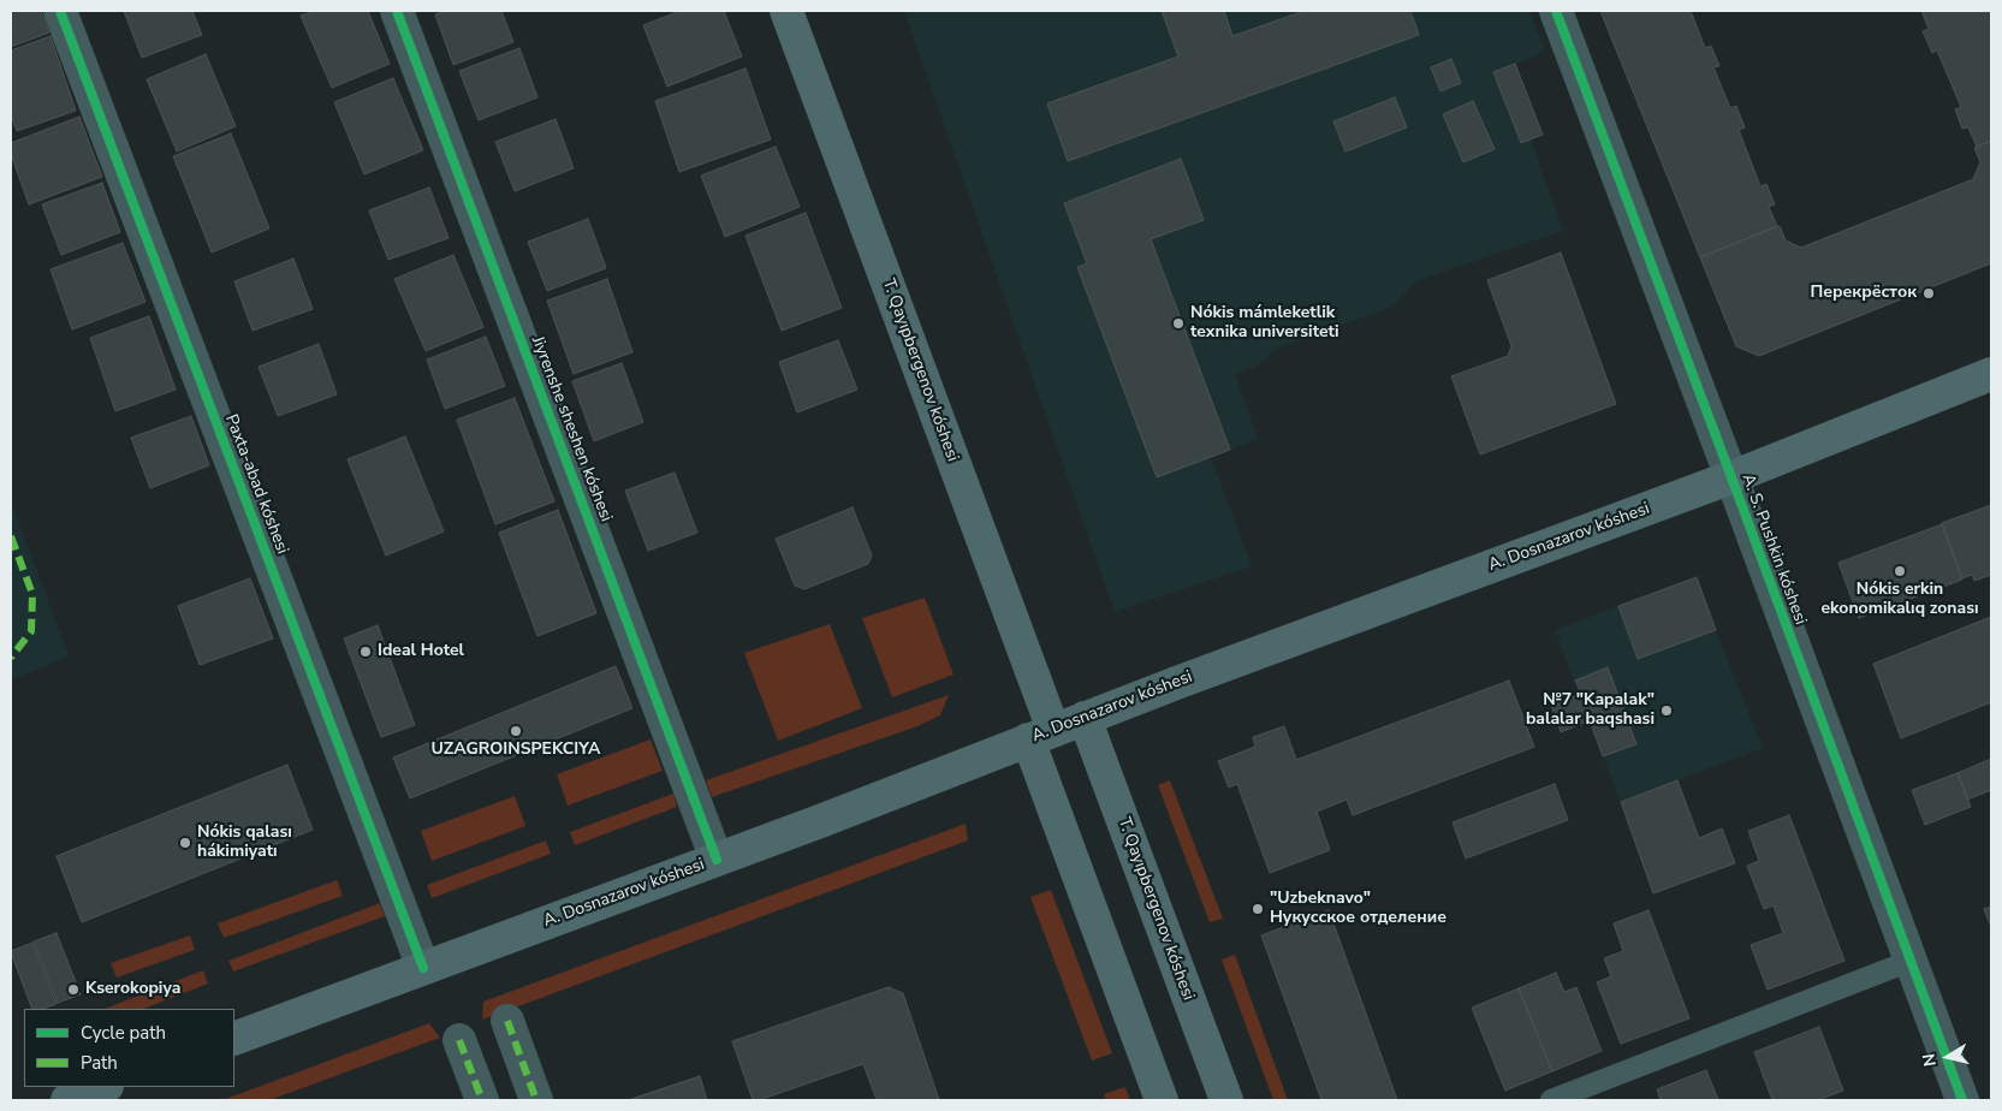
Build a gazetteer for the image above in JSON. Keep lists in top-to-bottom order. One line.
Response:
{"streets":{"main road":["T. Qayıpbergenov kóshesi","A. Dosnazarov kóshesi"],"street":["Jiyrenshe sheshen kóshesi","Paxta-abad kóshesi","A. S. Pushkin kóshesi"]},"crossings":[["T. Qayıpbergenov kóshesi","A. Dosnazarov kóshesi"],["Jiyrenshe sheshen kóshesi","A. Dosnazarov kóshesi"],["Paxta-abad kóshesi","A. Dosnazarov kóshesi"],["A. Dosnazarov kóshesi","A. S. Pushkin kóshesi"]],"places":["Перекрёсток","Nókis mámleketlik texnika universiteti","Nókis erkin ekonomikalıq zonası","Ideal Hotel","№7 \"Kapalak\" balalar baqshasi","UZAGROINSPEKCIYA","Nókis qalası hákimiyatı","\"Uzbeknavo\" Нукусское отделение","Kserokopiya"],"legend":["Cycle path","Path"],"north":"left"}
